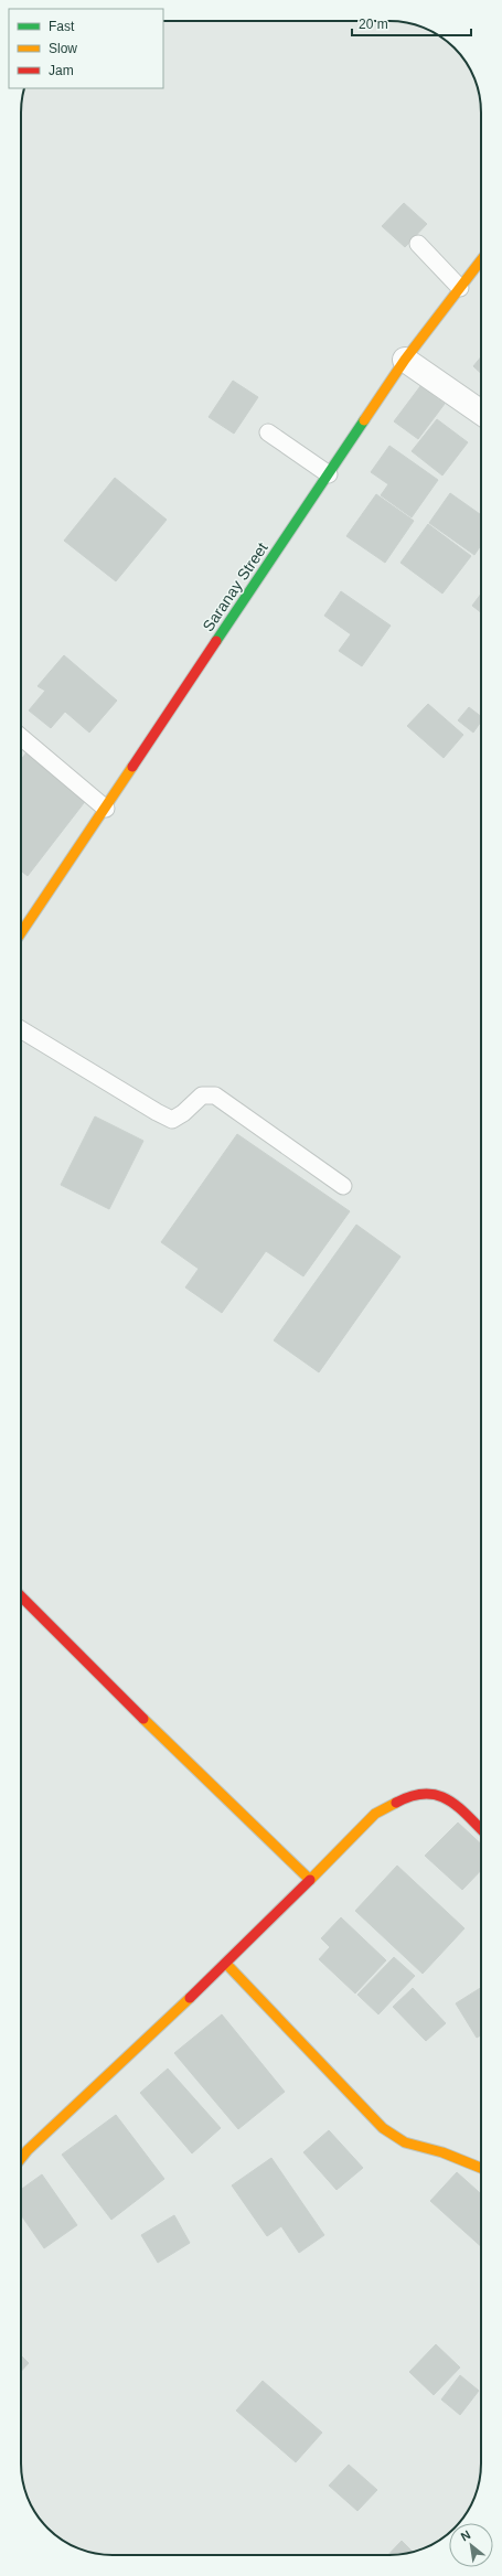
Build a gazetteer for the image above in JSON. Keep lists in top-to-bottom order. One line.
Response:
{"streets":{"street":["Saranay Street"]},"legend":["Fast","Slow","Jam"],"scale_bar":"20 m","north":"top left"}
